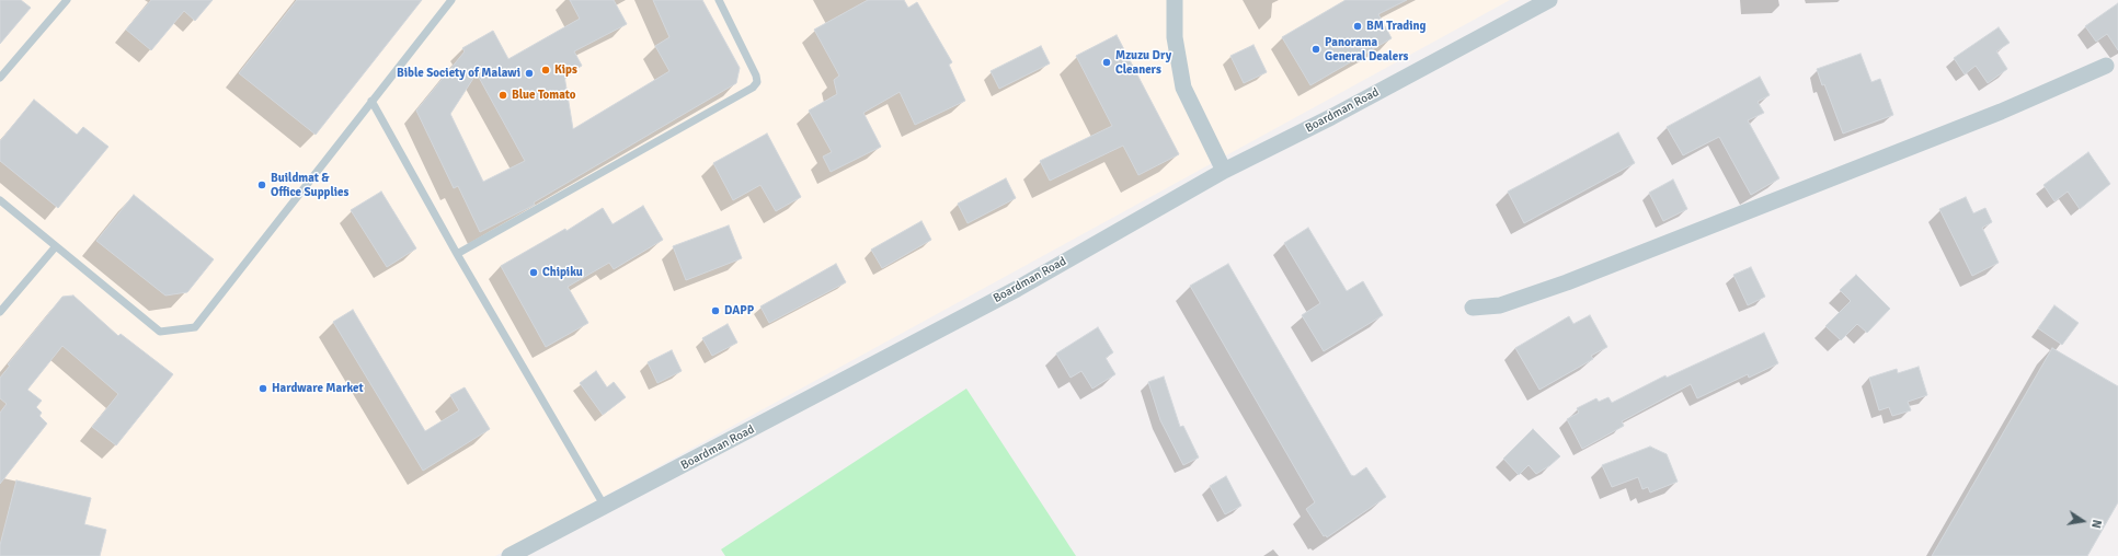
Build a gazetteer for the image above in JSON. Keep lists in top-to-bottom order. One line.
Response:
{"streets":{"street":["Boardman Road"]},"places":["BM Trading","Panorama General Dealers","Mzuzu Dry Cleaners","Kips","Bible Society of Malawi","Blue Tomato","Buildmat & Office Supplies","Chipiku","DAPP","Hardware Market"],"north":"right"}
